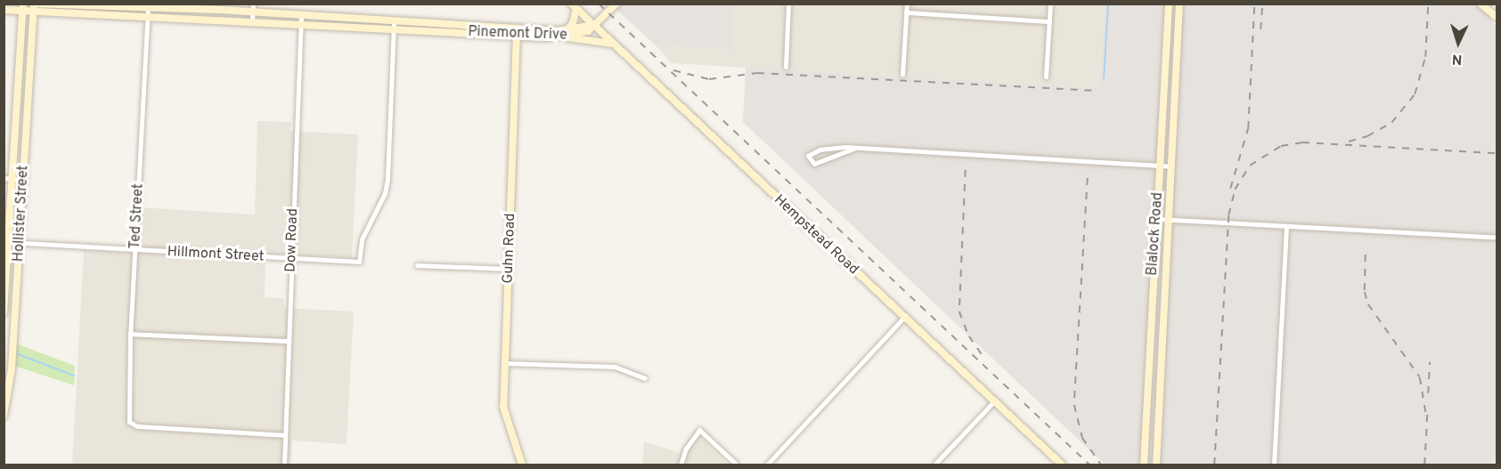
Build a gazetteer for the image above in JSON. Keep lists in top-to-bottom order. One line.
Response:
{"streets":{"main road":["Pinemont Drive","Hollister Street","Blalock Road","Hempstead Road","Guhn Road"],"street":["Ted Street","Dow Road","Hillmont Street"]},"crossings":[["Pinemont Drive","Hollister Street"],["Pinemont Drive","Ted Street"],["Pinemont Drive","Hempstead Road"],["Pinemont Drive","Dow Road"],["Pinemont Drive","Guhn Road"],["Pinemont Drive","Hillmont Street"],["Hollister Street","Hillmont Street"],["Ted Street","Dow Road"],["Ted Street","Hillmont Street"],["Dow Road","Hillmont Street"]],"north":"bottom"}
